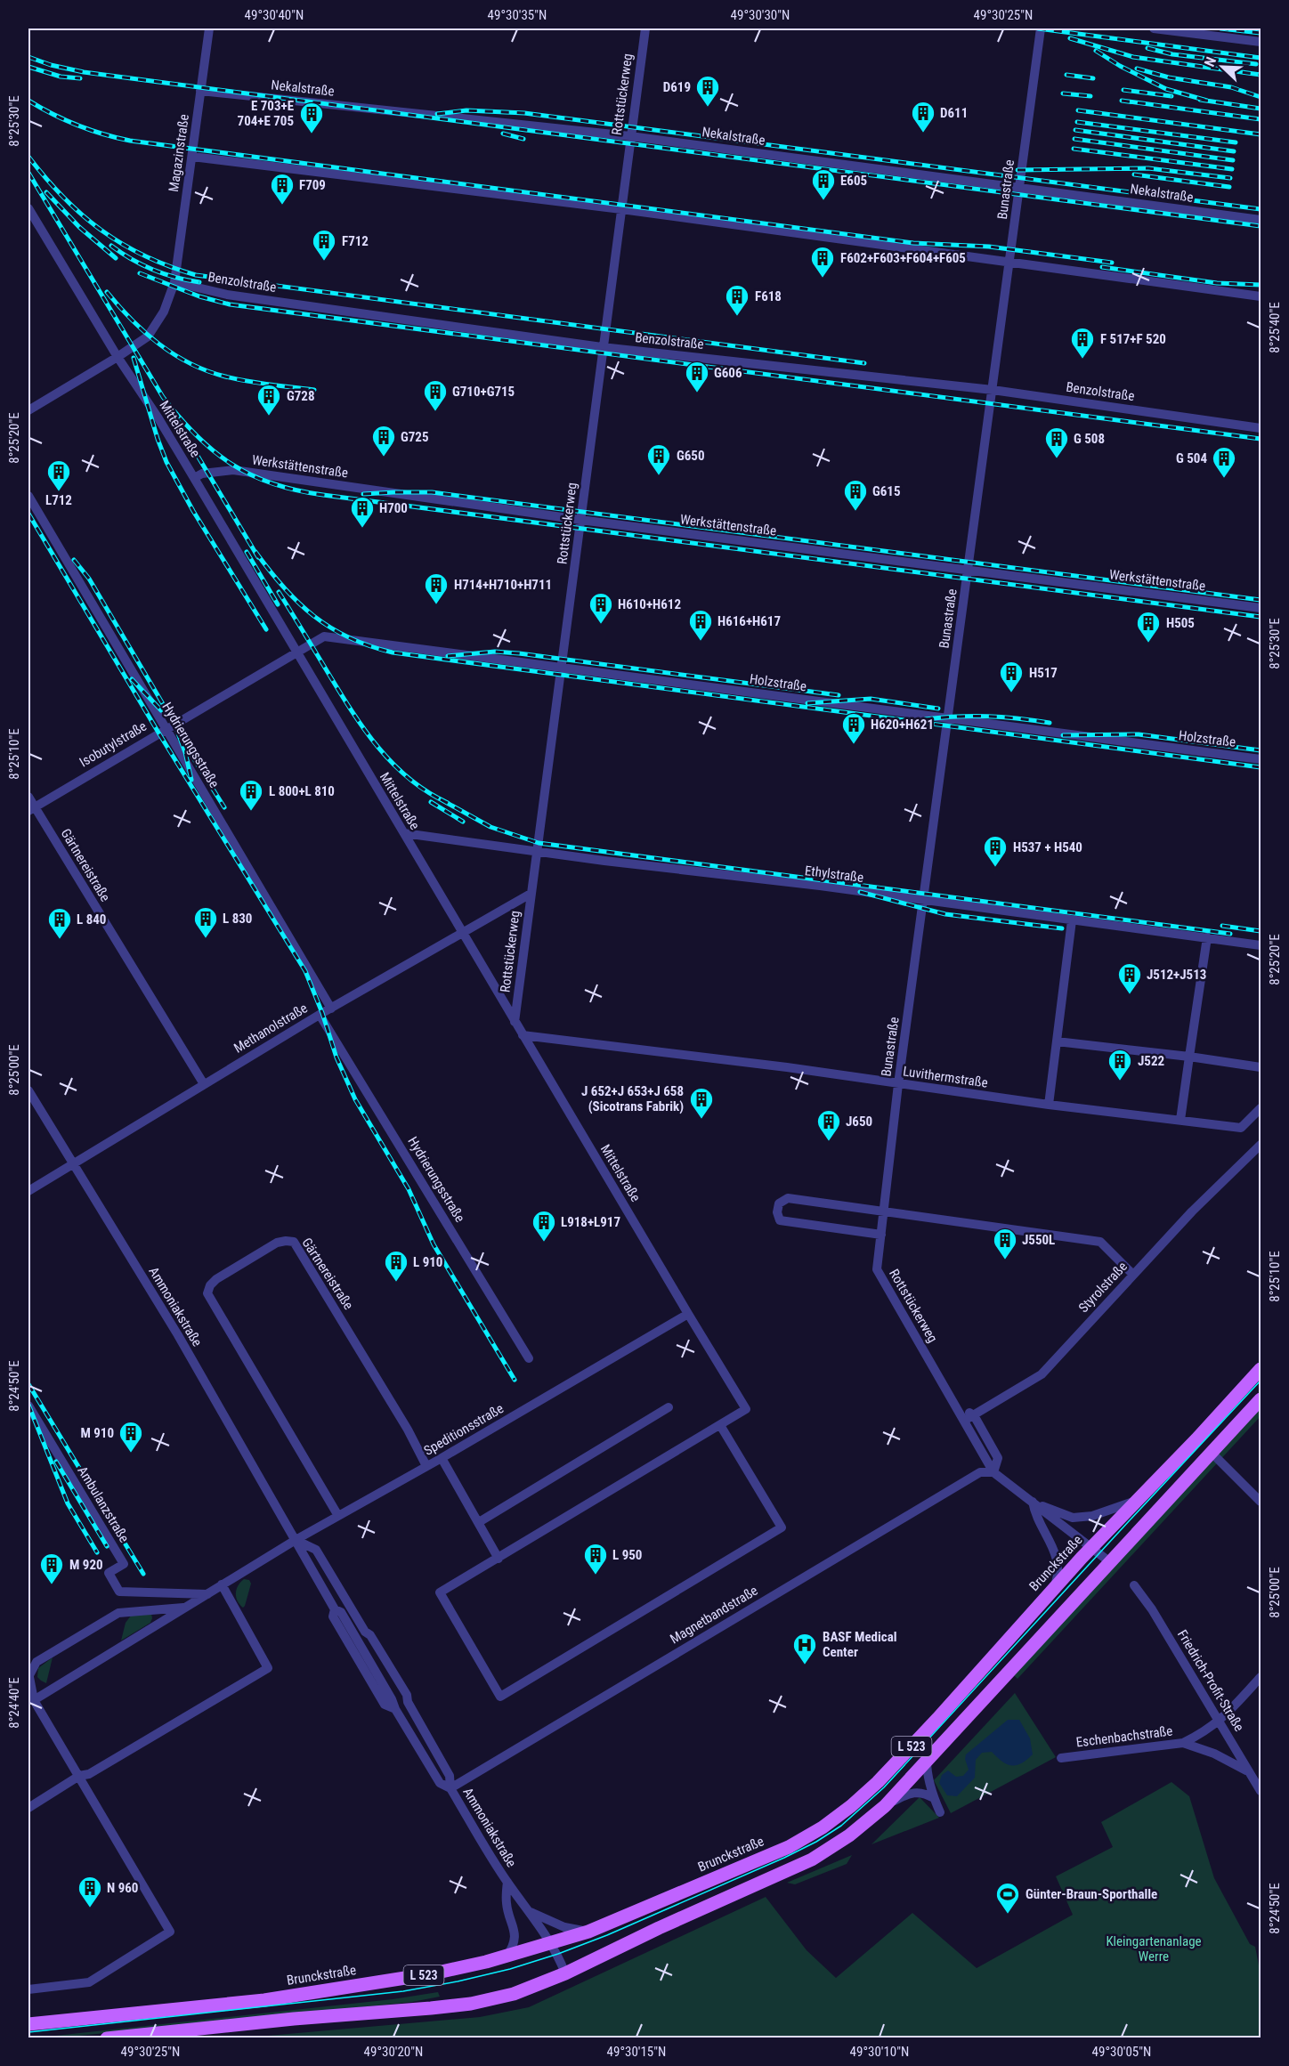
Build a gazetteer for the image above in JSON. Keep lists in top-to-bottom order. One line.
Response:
{"streets":{"main road":["Brunckstraße","L 523"],"street":["Nekalstraße","Rottstückerweg","Magazinstraße","Bunastraße","Benzolstraße","Mittelstraße","Werkstättenstraße","Holzstraße","Isobutylstraße","Hydrierungsstraße","Gärtnereistraße","Ethylstraße","Methanolstraße","Luvithermstraße","Styrolstraße","Ammoniakstraße","Speditionsstraße","Ambulanzstraße","Magnetbandstraße","Friedrich-Profit-Straße","Eschenbachstraße"]},"crossings":[["Nekalstraße","Rottstückerweg"],["Nekalstraße","Magazinstraße"],["Nekalstraße","Bunastraße"],["Rottstückerweg","Bunastraße"],["Rottstückerweg","Benzolstraße"],["Rottstückerweg","Mittelstraße"],["Rottstückerweg","Werkstättenstraße"],["Rottstückerweg","Holzstraße"],["Rottstückerweg","Ethylstraße"],["Rottstückerweg","Methanolstraße"],["Rottstückerweg","Styrolstraße"],["Rottstückerweg","Brunckstraße"],["Rottstückerweg","Magnetbandstraße"],["Rottstückerweg","L 523"],["Magazinstraße","Benzolstraße"],["Bunastraße","Benzolstraße"],["Bunastraße","Werkstättenstraße"],["Bunastraße","Holzstraße"],["Bunastraße","Ethylstraße"],["Bunastraße","Luvithermstraße"],["Mittelstraße","Werkstättenstraße"],["Mittelstraße","Holzstraße"],["Mittelstraße","Isobutylstraße"],["Mittelstraße","Ethylstraße"],["Mittelstraße","Methanolstraße"],["Mittelstraße","Luvithermstraße"],["Mittelstraße","Speditionsstraße"],["Holzstraße","Isobutylstraße"],["Isobutylstraße","Hydrierungsstraße"],["Isobutylstraße","Gärtnereistraße"],["Hydrierungsstraße","Methanolstraße"],["Gärtnereistraße","Methanolstraße"],["Gärtnereistraße","Speditionsstraße"],["Methanolstraße","Ammoniakstraße"],["Ammoniakstraße","Speditionsstraße"],["Ammoniakstraße","Brunckstraße"],["Ammoniakstraße","Magnetbandstraße"],["Ammoniakstraße","L 523"],["Speditionsstraße","Ambulanzstraße"],["Friedrich-Profit-Straße","Eschenbachstraße"]],"parks":["Kleingartenanlage Werre"],"places":{"building":["D619","D611","E 703+E 704+E 705","E605","F709","F712","F602+F603+F604+F605","F618","F 517+F 520","G606","G710+G715","G728","G725","G 508","G650","G 504","L712","G615","H700","H714+H710+H711","H610+H612","H616+H617","H505","H517","H620+H621","L 800+L 810","H537 + H540","L 830","L 840","J512+J513","J522","J 652+J 653+J 658 (Sicotrans Fabrik)","J650","L918+L917","J550L","L 910","M 910","L 950","M 920","N 960"],"hospital":["BASF Medical Center"],"sports":["Günter-Braun-Sporthalle"]},"north":"top left","coordinates":["49°30'40\"N","49°30'35\"N","49°30'30\"N","49°30'25\"N","8°25'30\"E","8°25'40\"E","8°25'20\"E","8°25'10\"E","8°25'00\"E","8°24'50\"E","8°24'40\"E","49°30'20\"N","49°30'15\"N","49°30'10\"N","49°30'05\"N"]}
